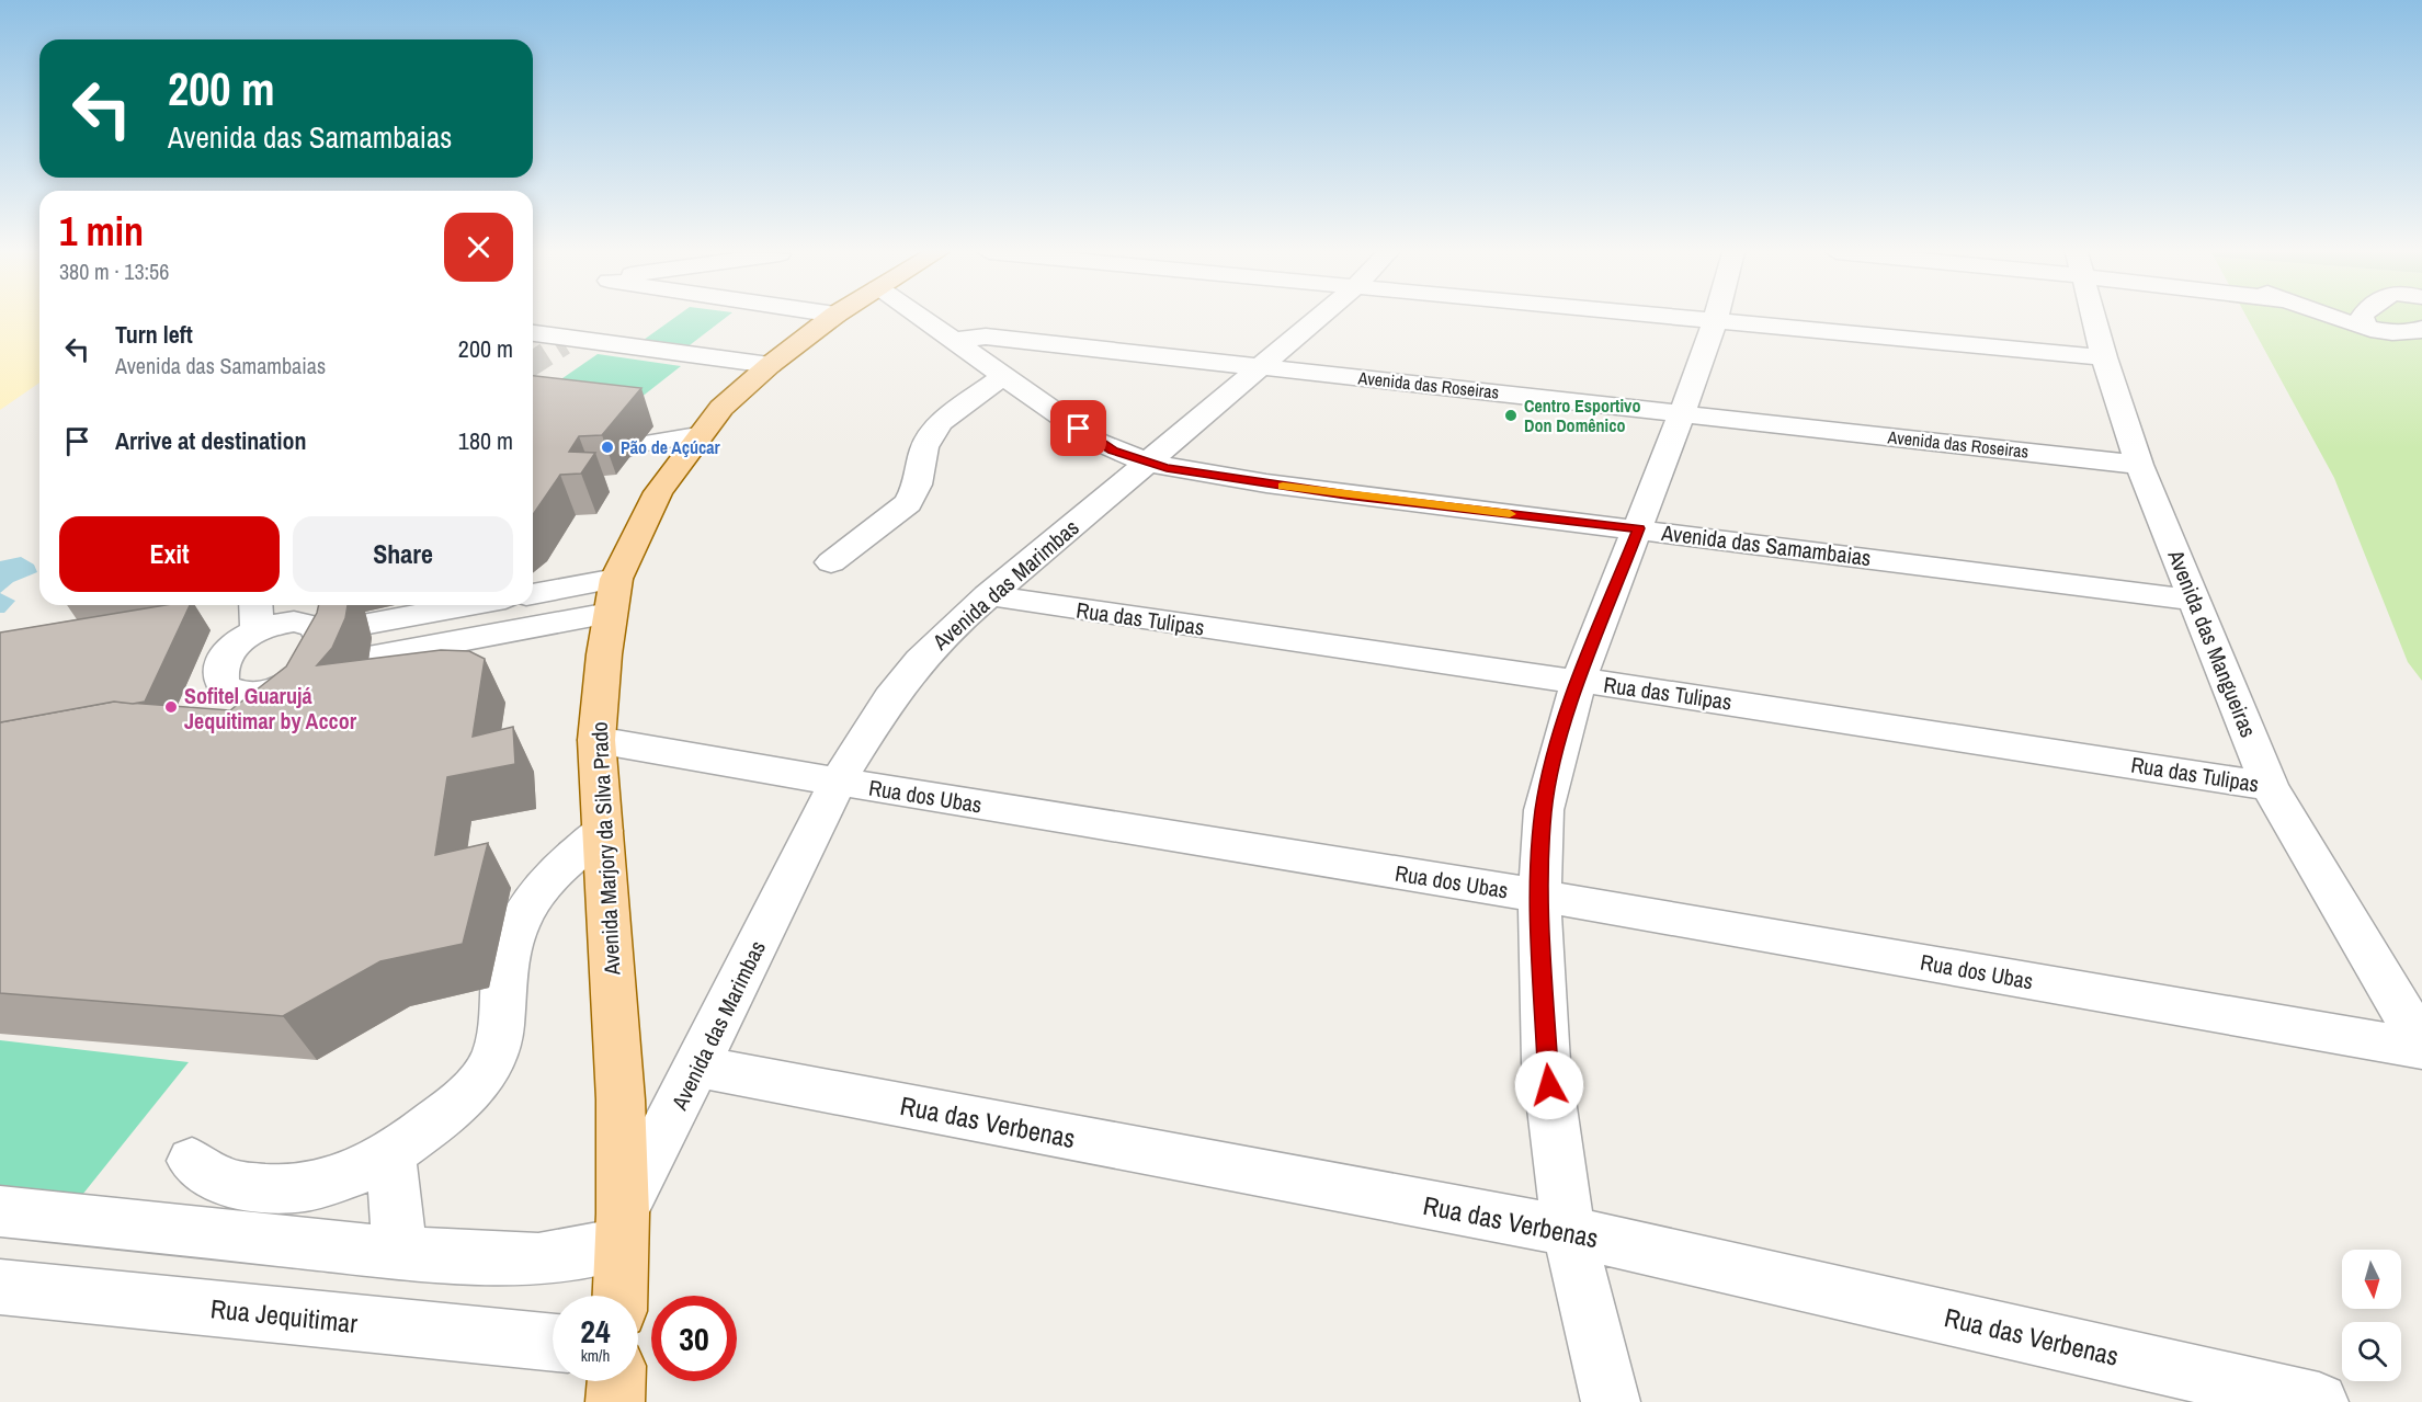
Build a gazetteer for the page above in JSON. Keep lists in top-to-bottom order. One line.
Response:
{"streets":{"main road":["Avenida Marjory da Silva Prado"],"street":["Avenida das Roseiras","Avenida das Samambaias","Avenida das Marimbas","Rua das Tulipas","Avenida das Mangueiras","Rua dos Ubas","Rua das Verbenas","Rua Jequitimar"]},"crossings":[["Avenida das Roseiras","Avenida das Samambaias"],["Avenida das Roseiras","Avenida das Marimbas"],["Avenida das Roseiras","Avenida das Mangueiras"],["Avenida das Samambaias","Avenida das Marimbas"],["Avenida das Samambaias","Avenida das Mangueiras"],["Avenida das Marimbas","Rua das Tulipas"],["Avenida das Marimbas","Rua dos Ubas"],["Avenida das Marimbas","Avenida Marjory da Silva Prado"],["Avenida das Marimbas","Rua das Verbenas"],["Rua das Tulipas","Avenida das Mangueiras"],["Rua dos Ubas","Avenida Marjory da Silva Prado"]],"places":["Centro Esportivo Don Domênico","Pão de Açúcar","Sofitel Guarujá Jequitimar by Accor"],"north":"bottom","page":{"turn":["200 m","Avenida das Samambaias"],"heading":["1 min","380 m · 13:56"],"list":[{"name":"Turn left","note":"Avenida das Samambaias","value":"200 m"},{"name":"Arrive at destination","value":"180 m"}],"buttons":["Exit","Share"],"speed":"24 km/h","limit":"30"}}
